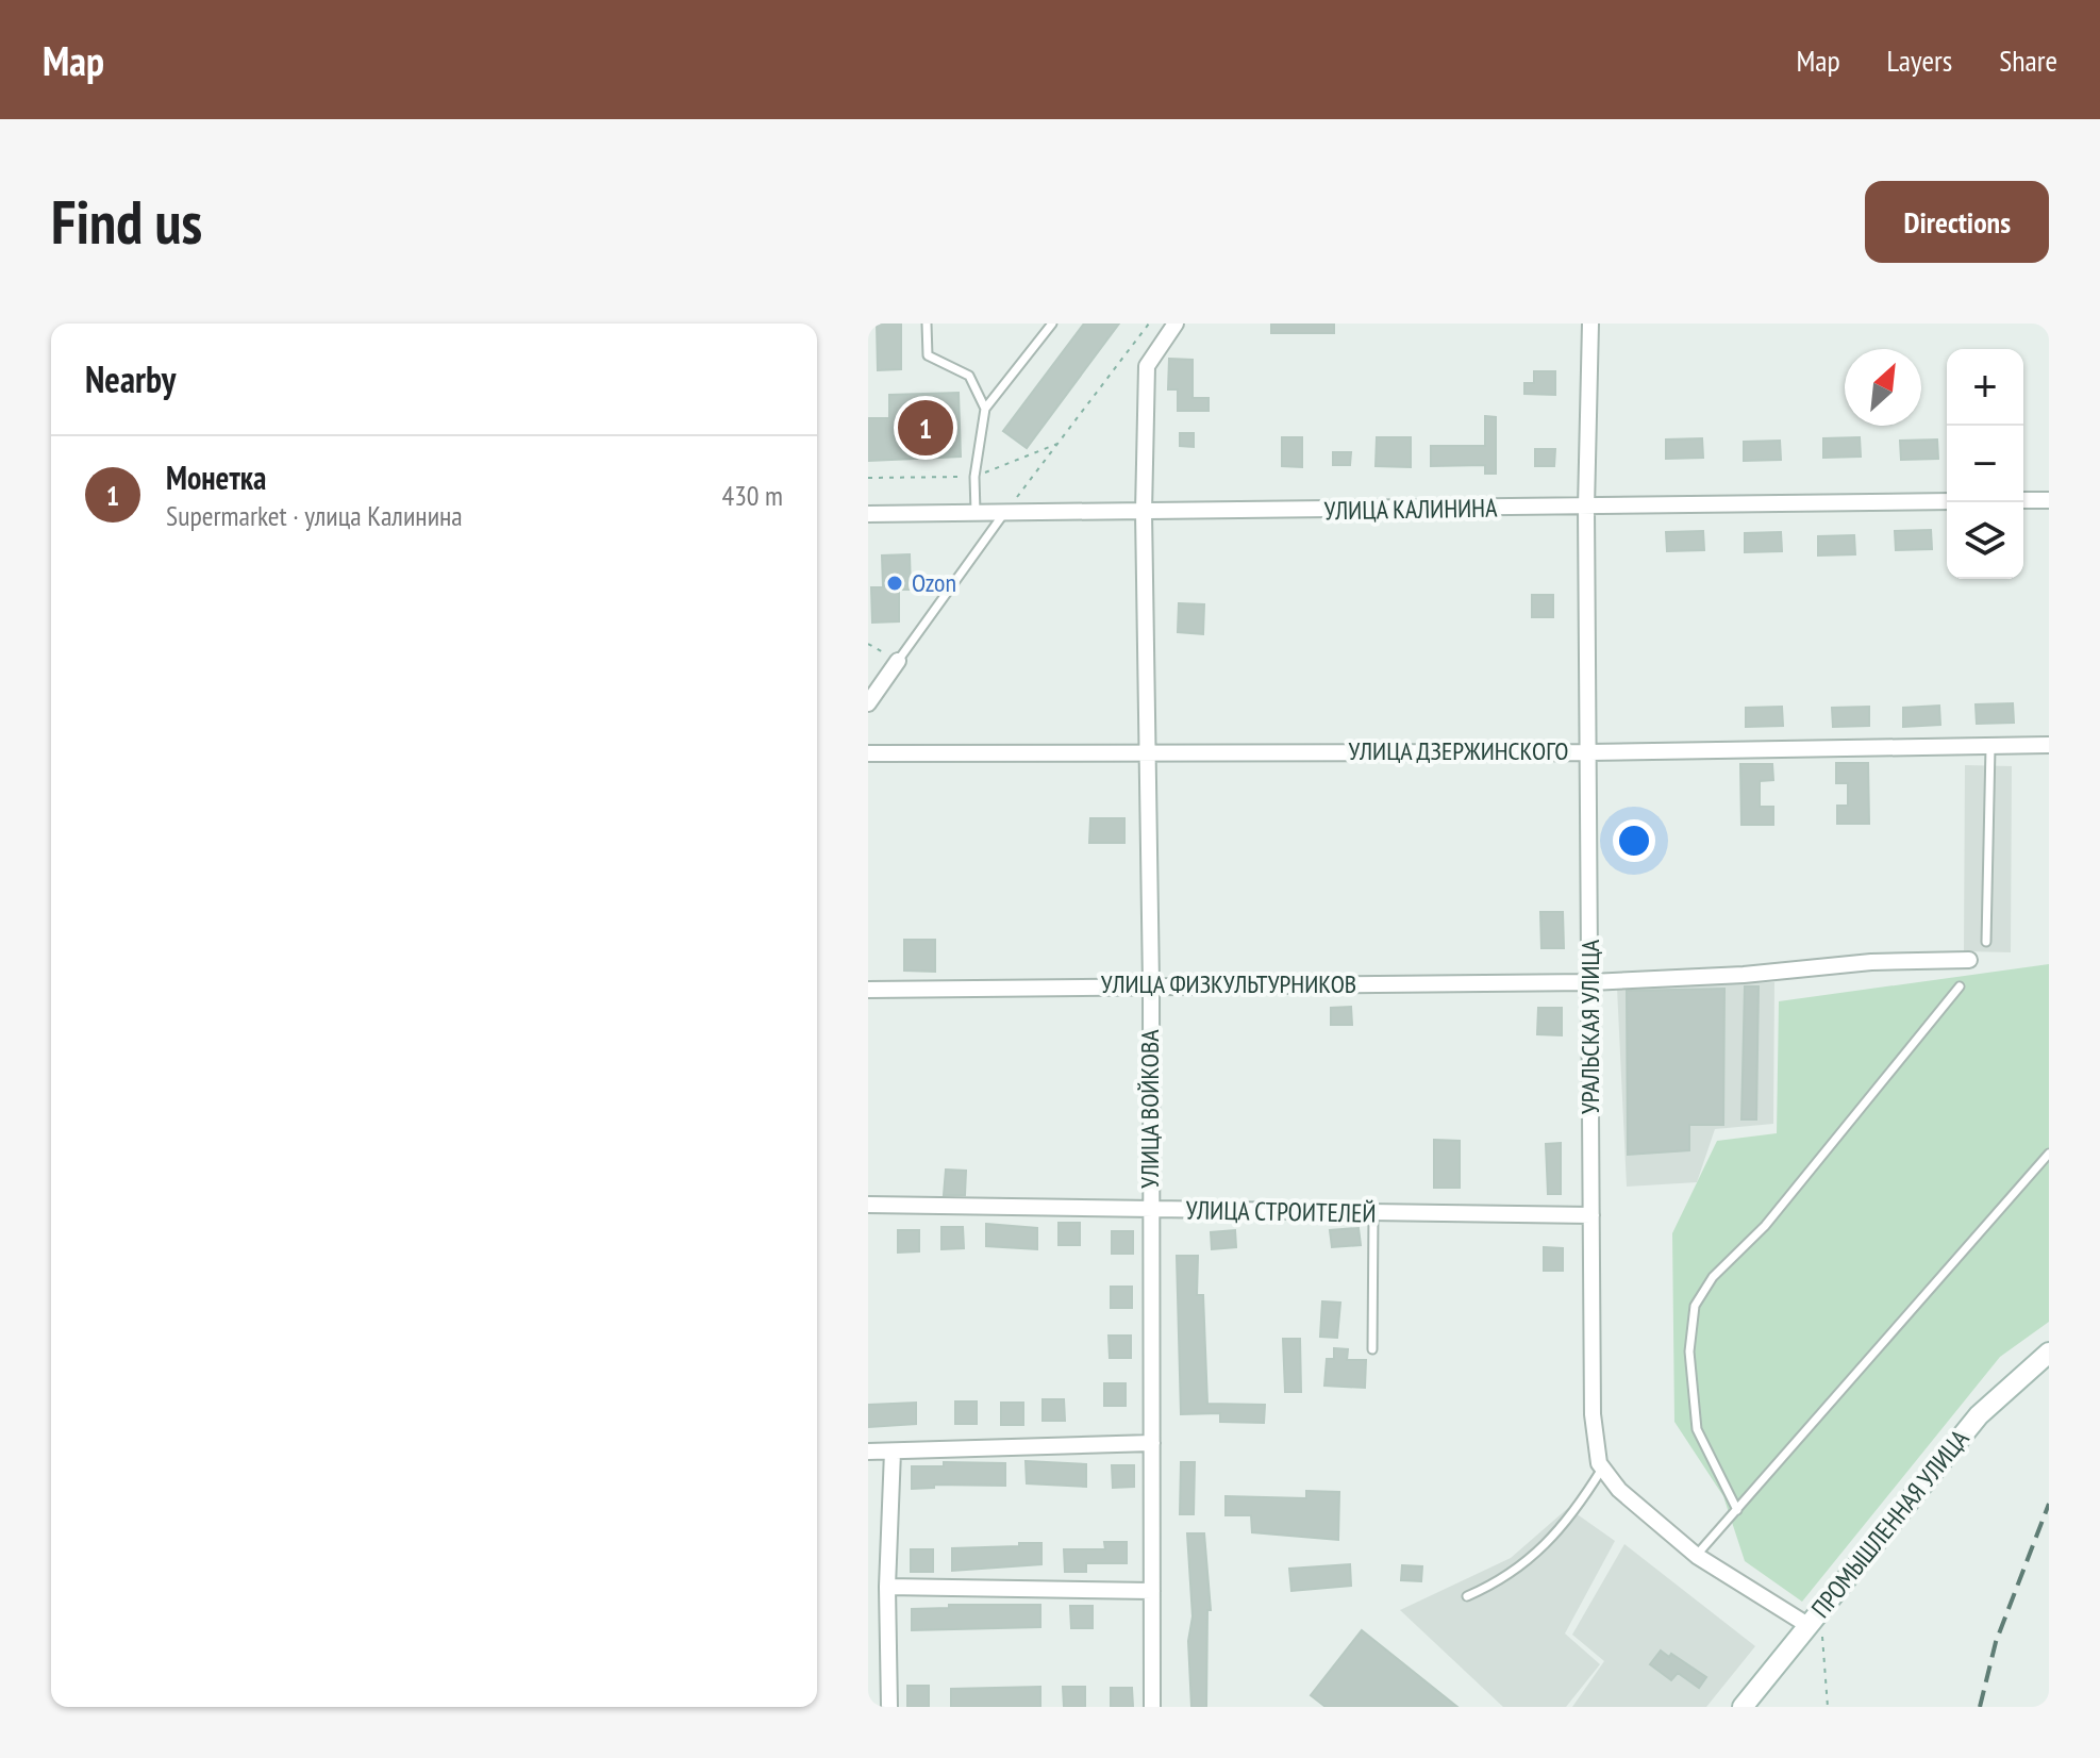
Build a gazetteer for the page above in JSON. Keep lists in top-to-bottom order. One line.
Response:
{"streets":{"main road":["ПРОМЫШЛЕННАЯ УЛИЦА"],"street":["УЛИЦА КАЛИНИНА","УЛИЦА ДЗЕРЖИНСКОГО","УЛИЦА ФИЗКУЛЬТУРНИКОВ","УРАЛЬСКАЯ УЛИЦА","УЛИЦА ВОЙКОВА","УЛИЦА СТРОИТЕЛЕЙ"]},"crossings":[["УЛИЦА КАЛИНИНА","УРАЛЬСКАЯ УЛИЦА"],["УЛИЦА КАЛИНИНА","УЛИЦА ВОЙКОВА"],["УЛИЦА ДЗЕРЖИНСКОГО","УРАЛЬСКАЯ УЛИЦА"],["УЛИЦА ДЗЕРЖИНСКОГО","УЛИЦА ВОЙКОВА"],["УЛИЦА ФИЗКУЛЬТУРНИКОВ","УРАЛЬСКАЯ УЛИЦА"],["УЛИЦА ФИЗКУЛЬТУРНИКОВ","УЛИЦА ВОЙКОВА"],["УРАЛЬСКАЯ УЛИЦА","УЛИЦА СТРОИТЕЛЕЙ"],["УЛИЦА ВОЙКОВА","УЛИЦА СТРОИТЕЛЕЙ"]],"places":["Ozon"],"north":"top right","page":{"header":"Map","nav":["Map","Layers","Share"],"buttons":"Directions","title":"Find us","heading":"Nearby","map_buttons":["+","−"],"pins":"1","list":[{"mark":"1","name":"Монетка","note":"Supermarket · улица Калинина","value":"430 m"}]}}
